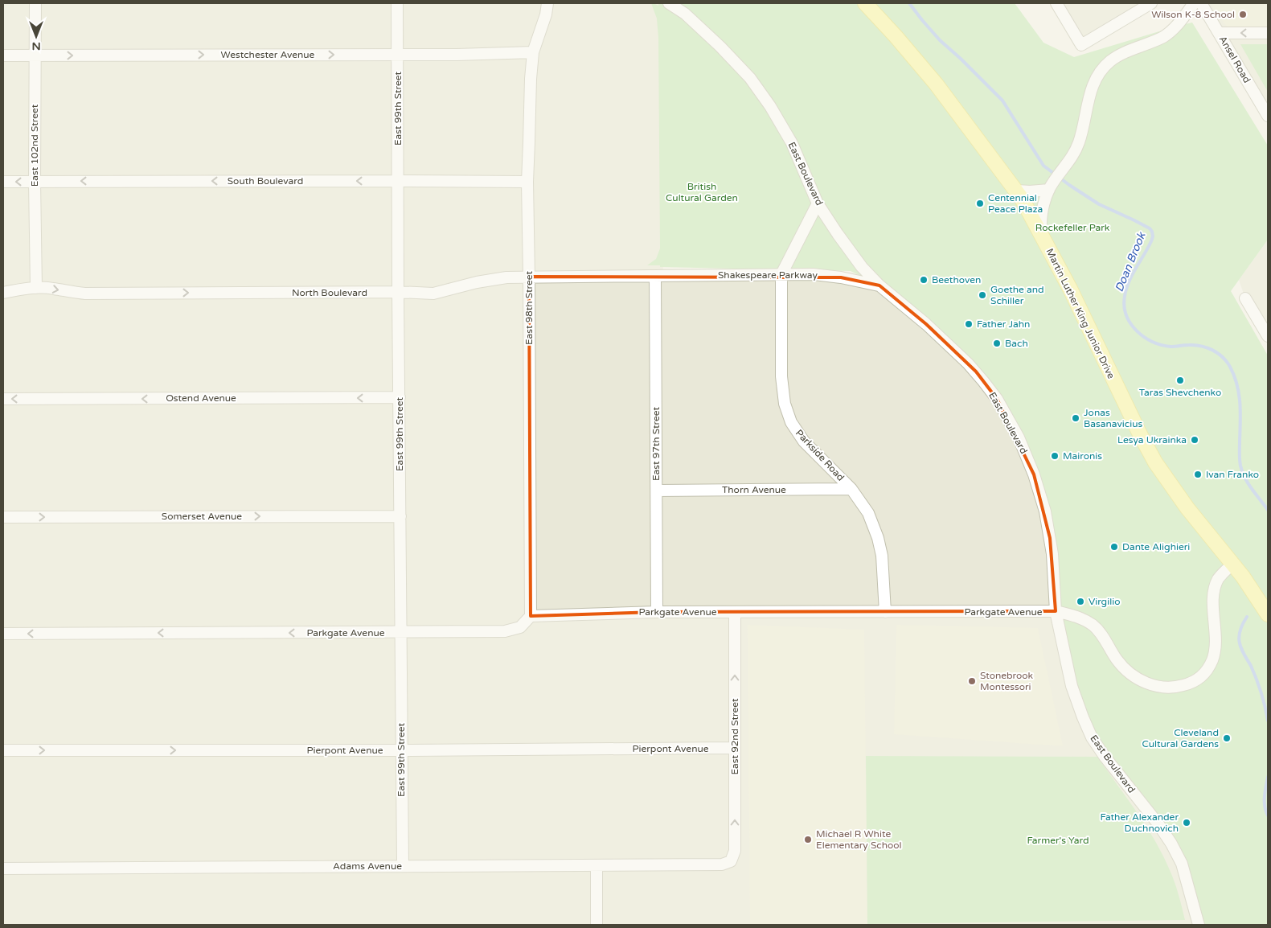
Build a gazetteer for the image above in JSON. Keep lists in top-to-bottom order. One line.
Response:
{"streets":{"main road":["Martin Luther King Junior Drive"],"street":["Westchester Avenue","Ansel Road","East 99th Street","East 102nd Street","East Boulevard","South Boulevard","Shakespeare Parkway","North Boulevard","East 98th Street","Ostend Avenue","East 97th Street","Parkside Road","Thorn Avenue","Somerset Avenue","Parkgate Avenue","East 92nd Street","Pierpont Avenue","Adams Avenue"]},"crossings":[["Westchester Avenue","East 99th Street"],["Westchester Avenue","East 102nd Street"],["Westchester Avenue","East 98th Street"],["East 99th Street","South Boulevard"],["East 99th Street","North Boulevard"],["East 99th Street","Ostend Avenue"],["East 99th Street","Somerset Avenue"],["East 99th Street","Parkgate Avenue"],["East 99th Street","Pierpont Avenue"],["East 99th Street","Adams Avenue"],["East 102nd Street","South Boulevard"],["East 102nd Street","North Boulevard"],["East Boulevard","Shakespeare Parkway"],["East Boulevard","Parkside Road"],["East Boulevard","Parkgate Avenue"],["South Boulevard","East 98th Street"],["Shakespeare Parkway","North Boulevard"],["Shakespeare Parkway","East 97th Street"],["Shakespeare Parkway","Parkside Road"],["North Boulevard","East 98th Street"],["North Boulevard","East 97th Street"],["East 98th Street","Parkgate Avenue"],["Martin Luther King Junior Drive","Parkgate Avenue"],["East 97th Street","Thorn Avenue"],["East 97th Street","Parkgate Avenue"],["Parkside Road","Thorn Avenue"],["Parkside Road","Parkgate Avenue"],["Parkgate Avenue","East 92nd Street"],["East 92nd Street","Pierpont Avenue"],["East 92nd Street","Adams Avenue"]],"one_way":["Westchester Avenue","South Boulevard","North Boulevard","Ostend Avenue","Somerset Avenue","East 92nd Street","Pierpont Avenue"],"water":["Doan Brook"],"parks":["British Cultural Garden","Rockefeller Park","Farmer's Yard"],"places":["Wilson K-8 School","Centennial Peace Plaza","Beethoven","Goethe and Schiller","Father Jahn","Bach","Taras Shevchenko","Jonas Basanavicius","Lesya Ukrainka","Maironis","Ivan Franko","Dante Alighieri","Virgilio","Stonebrook Montessori","Cleveland Cultural Gardens","Father Alexander Duchnovich","Michael R White Elementary School"],"north":"bottom"}
